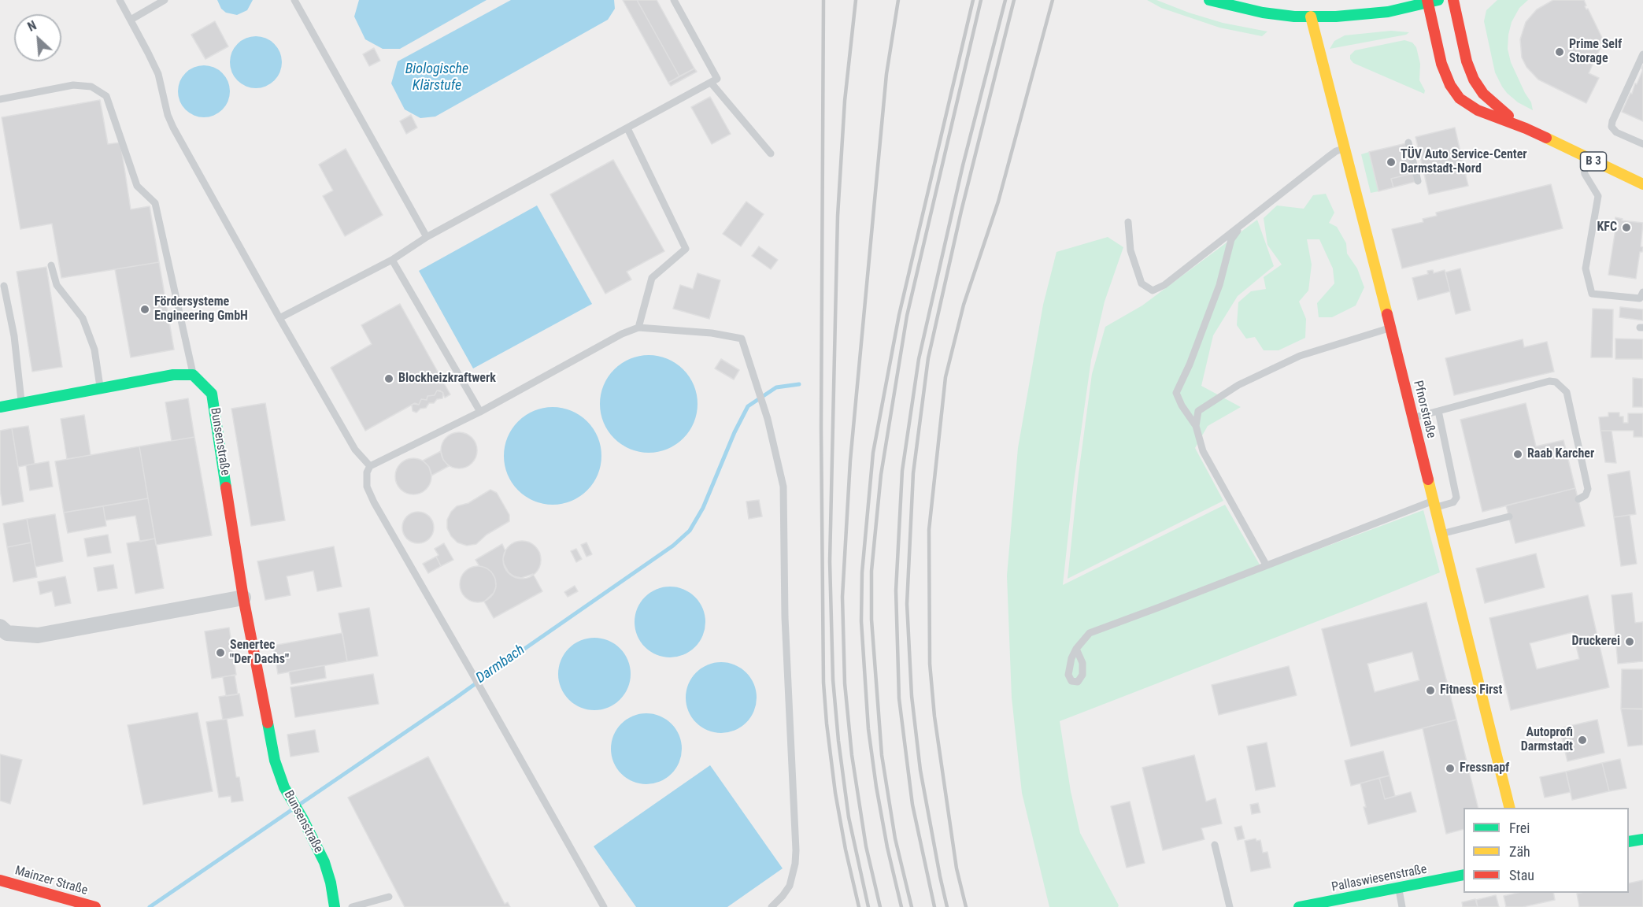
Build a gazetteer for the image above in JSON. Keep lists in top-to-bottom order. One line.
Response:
{"streets":{"street":["B 3","Pfnorstraße","Bunsenstraße","Pallaswiesenstraße","Mainzer Straße"]},"water":["Biologische Klärstufe","Darmbach"],"places":["Prime Self Storage","TÜV Auto Service-Center Darmstadt-Nord","KFC","Fördersysteme Engineering GmbH","Blockheizkraftwerk","Raab Karcher","Druckerei","Senertec \"Der Dachs\"","Fitness First","Autoprofi Darmstadt","Fressnapf"],"legend":["Frei","Zäh","Stau"],"north":"top left"}
